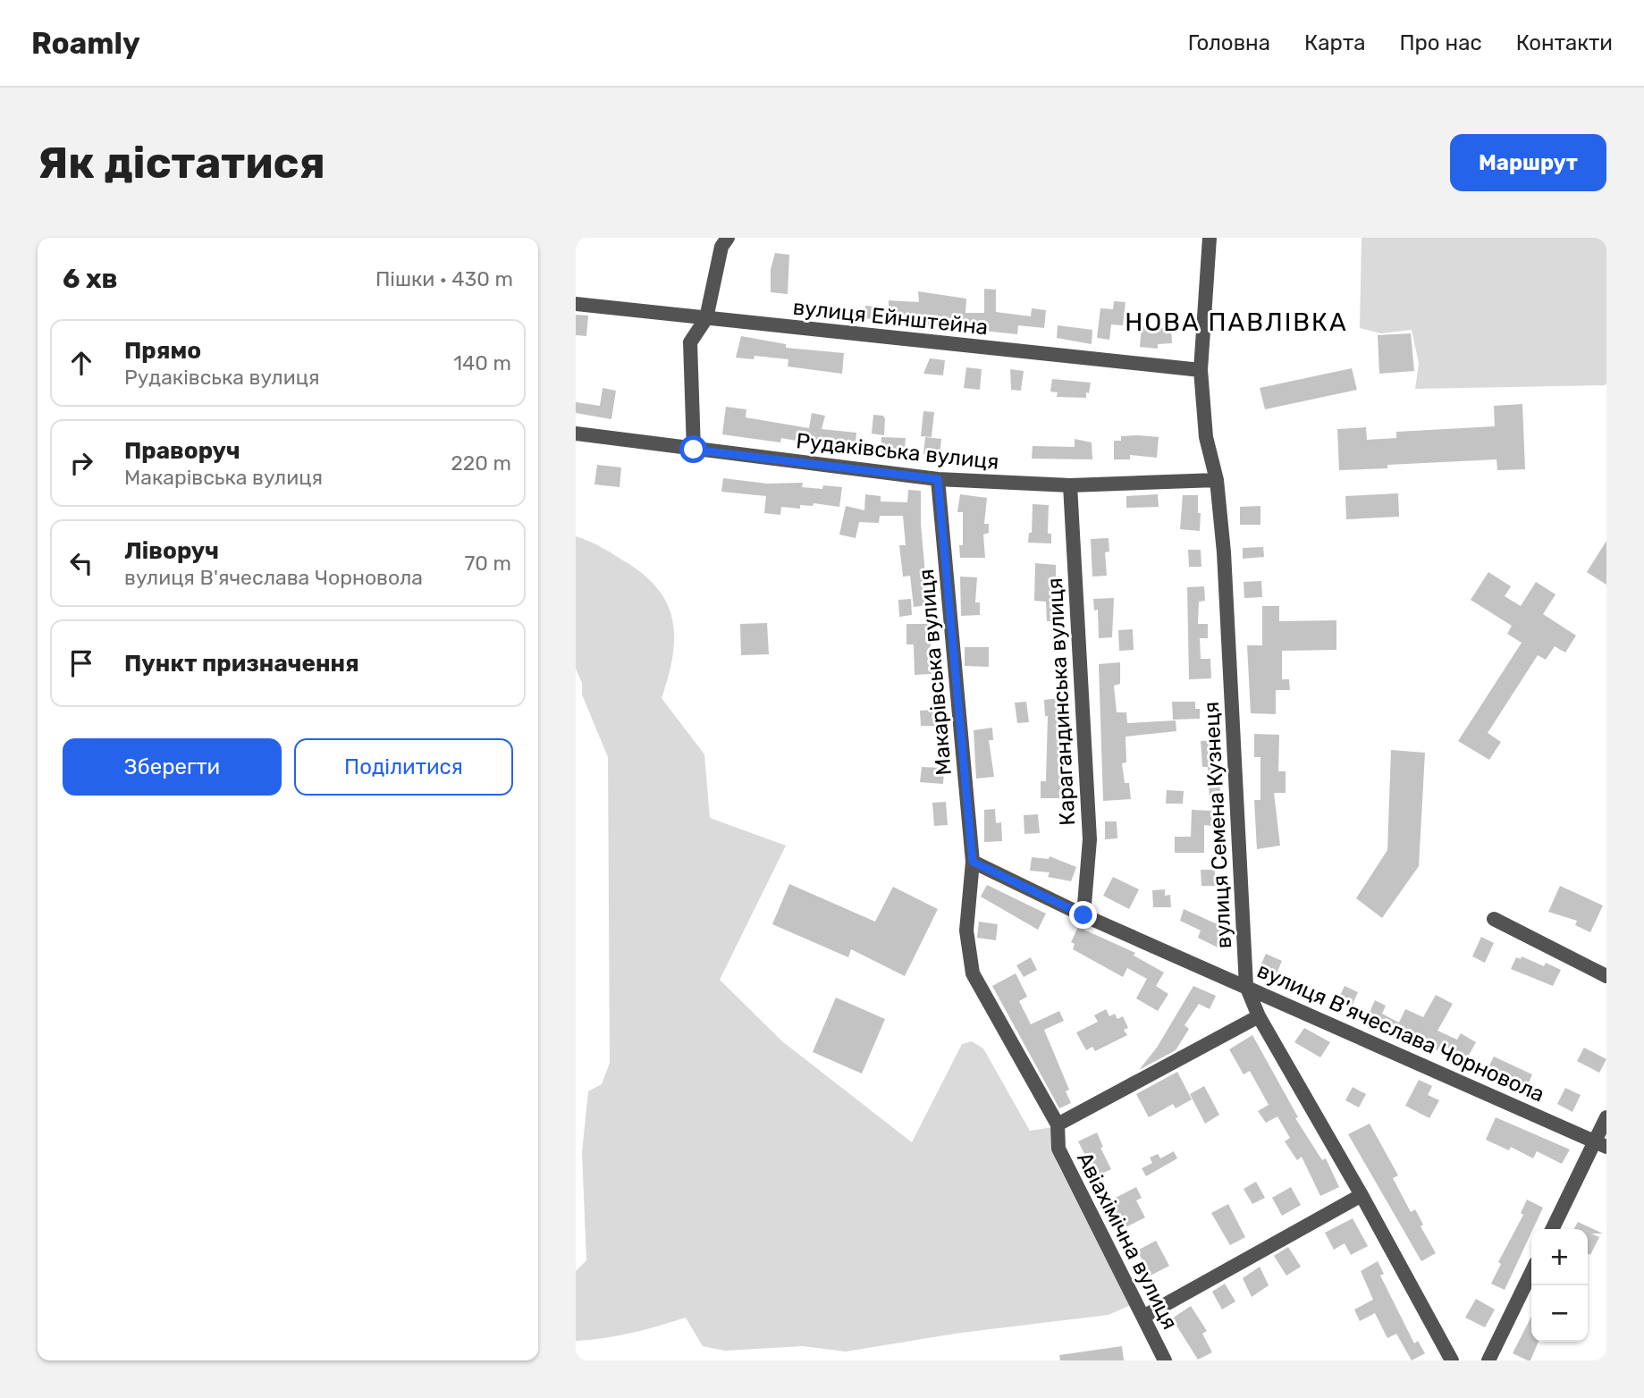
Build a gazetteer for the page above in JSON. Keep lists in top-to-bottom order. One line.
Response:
{"streets":{"street":["вулиця Ейнштейна","Рудаківська вулиця","Макарівська вулиця","Карагандинська вулиця","вулиця Семена Кузнеця","вулиця В'ячеслава Чорновола","Авіахімічна вулиця"]},"crossings":[["вулиця Ейнштейна","вулиця Семена Кузнеця"],["Рудаківська вулиця","Макарівська вулиця"],["Рудаківська вулиця","Карагандинська вулиця"],["Рудаківська вулиця","вулиця Семена Кузнеця"],["Макарівська вулиця","вулиця В'ячеслава Чорновола"],["Макарівська вулиця","Авіахімічна вулиця"],["Карагандинська вулиця","вулиця В'ячеслава Чорновола"],["вулиця Семена Кузнеця","вулиця В'ячеслава Чорновола"],["вулиця В'ячеслава Чорновола","Авіахімічна вулиця"]],"districts":["НОВА ПАВЛІВКА"],"page":{"header":"Roamly","nav":["Головна","Карта","Про нас","Контакти"],"buttons":["Маршрут",["Зберегти","Поділитися"]],"title":"Як дістатися","heading":["6 хв","Пішки · 430 m"],"list":[["Прямо","Рудаківська вулиця","140 m"],["Праворуч","Макарівська вулиця","220 m"],["Ліворуч","вулиця В'ячеслава Чорновола","70 m"],"Пункт призначення"],"map_buttons":["+","−"]}}
